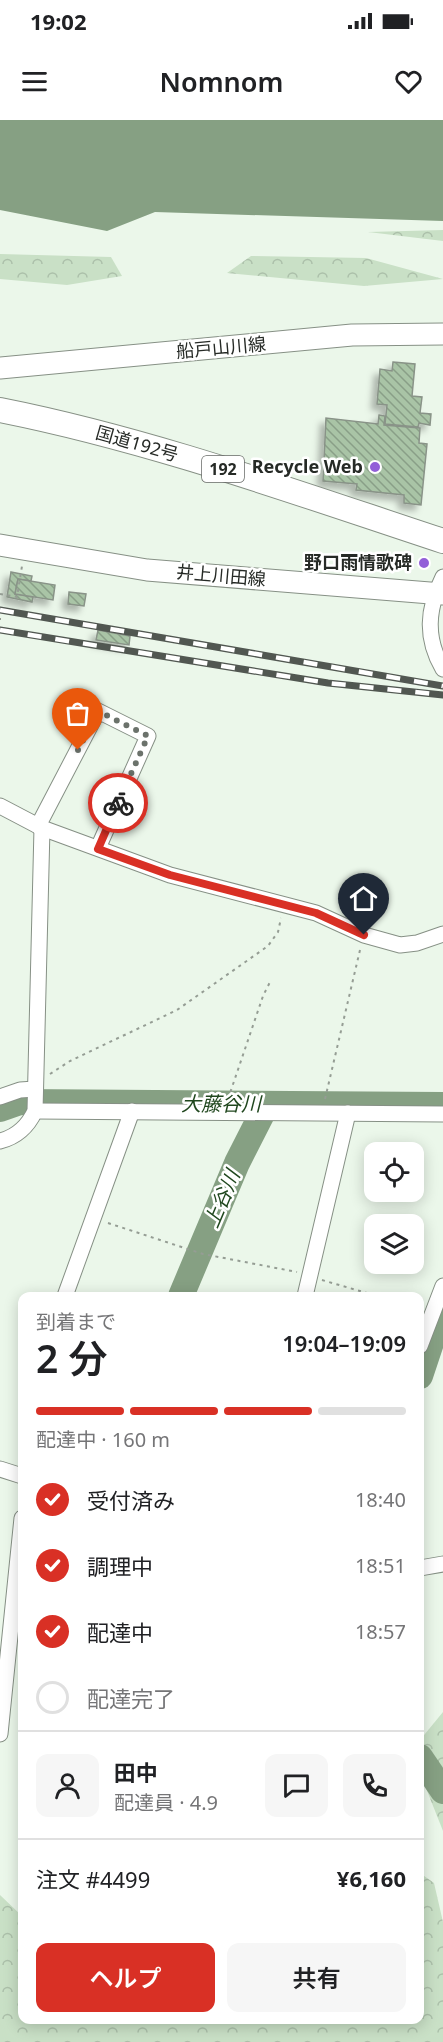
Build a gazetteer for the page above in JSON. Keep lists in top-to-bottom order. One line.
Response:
{"streets":{"highway":["国道192号","192"],"main road":["船戸山川線","井上川田線"]},"water":["大藤谷川","上谷川"],"places":["Recycle Web","野口雨情歌碑"],"page":{"status":"19:02","header":"Nomnom","heading":["2 分","到着まで","19:04–19:09"],"panel":["田中","配達員 · 4.9","注文 #4499","¥6,160"],"bar":"配達中 · 160 m","list":[["受付済み","18:40"],["調理中","18:51"],["配達中","18:57"],"配達完了"],"buttons":["ヘルプ","共有"]}}
